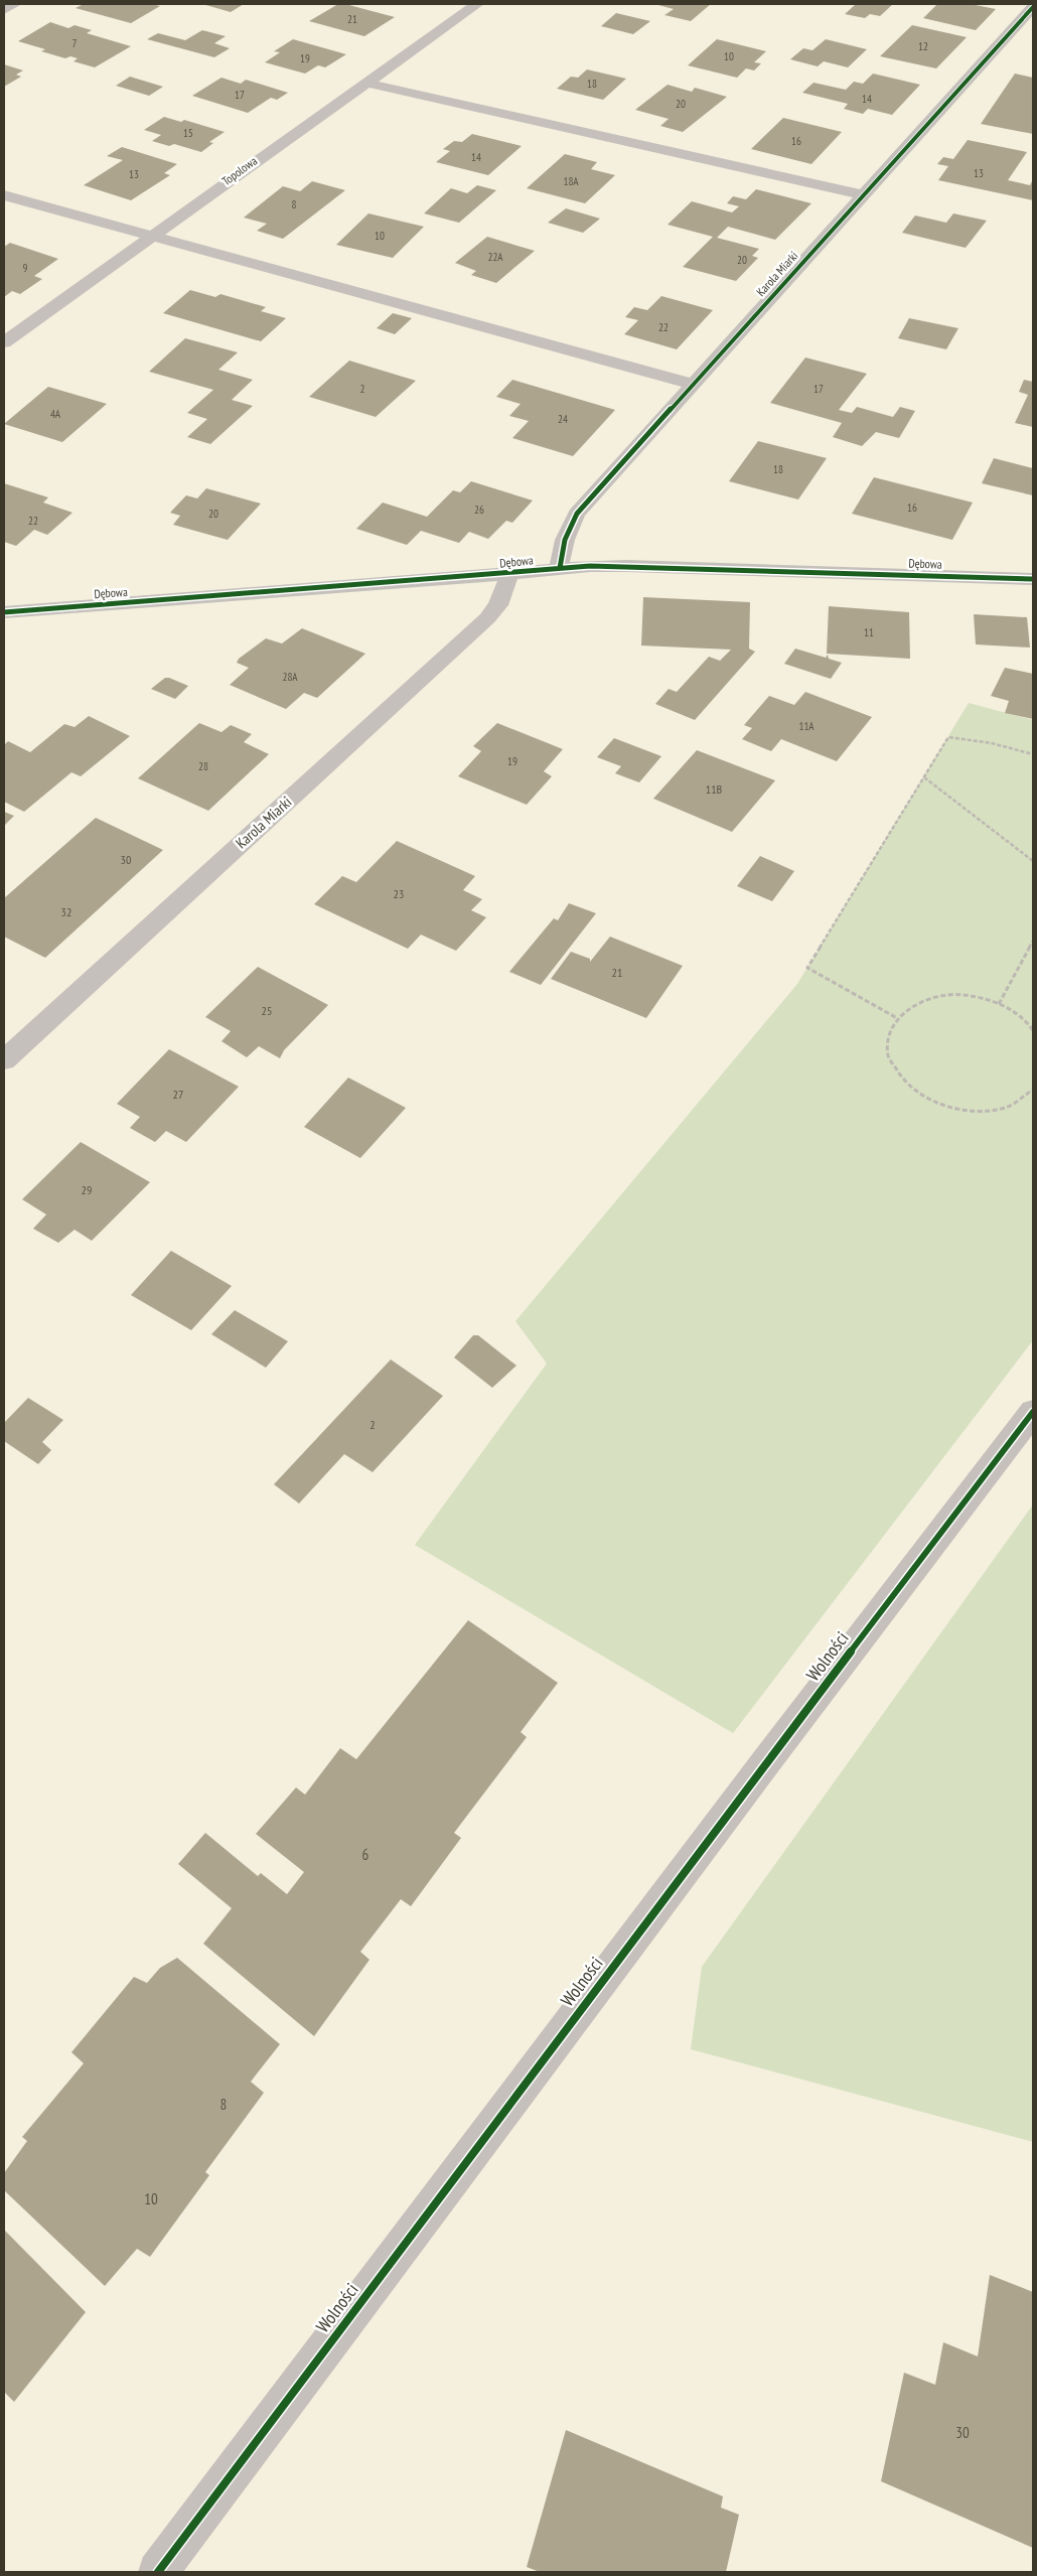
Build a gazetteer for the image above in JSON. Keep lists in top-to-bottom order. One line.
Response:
{"streets":{"street":["Topolowa","Karola Miarki","Dębowa","Wolności"]},"crossings":[["Karola Miarki","Dębowa"]],"house_numbers":["21","7","12","10","19","18","17","14","20","15","16","14","13","13","18A","8","10","22A","20","9","22","2","17","4A","24","18","16","26","20","22","11","28A","11A","19","28","11B","30","23","32","21","25","27","29","2","6","8","10","30"]}
